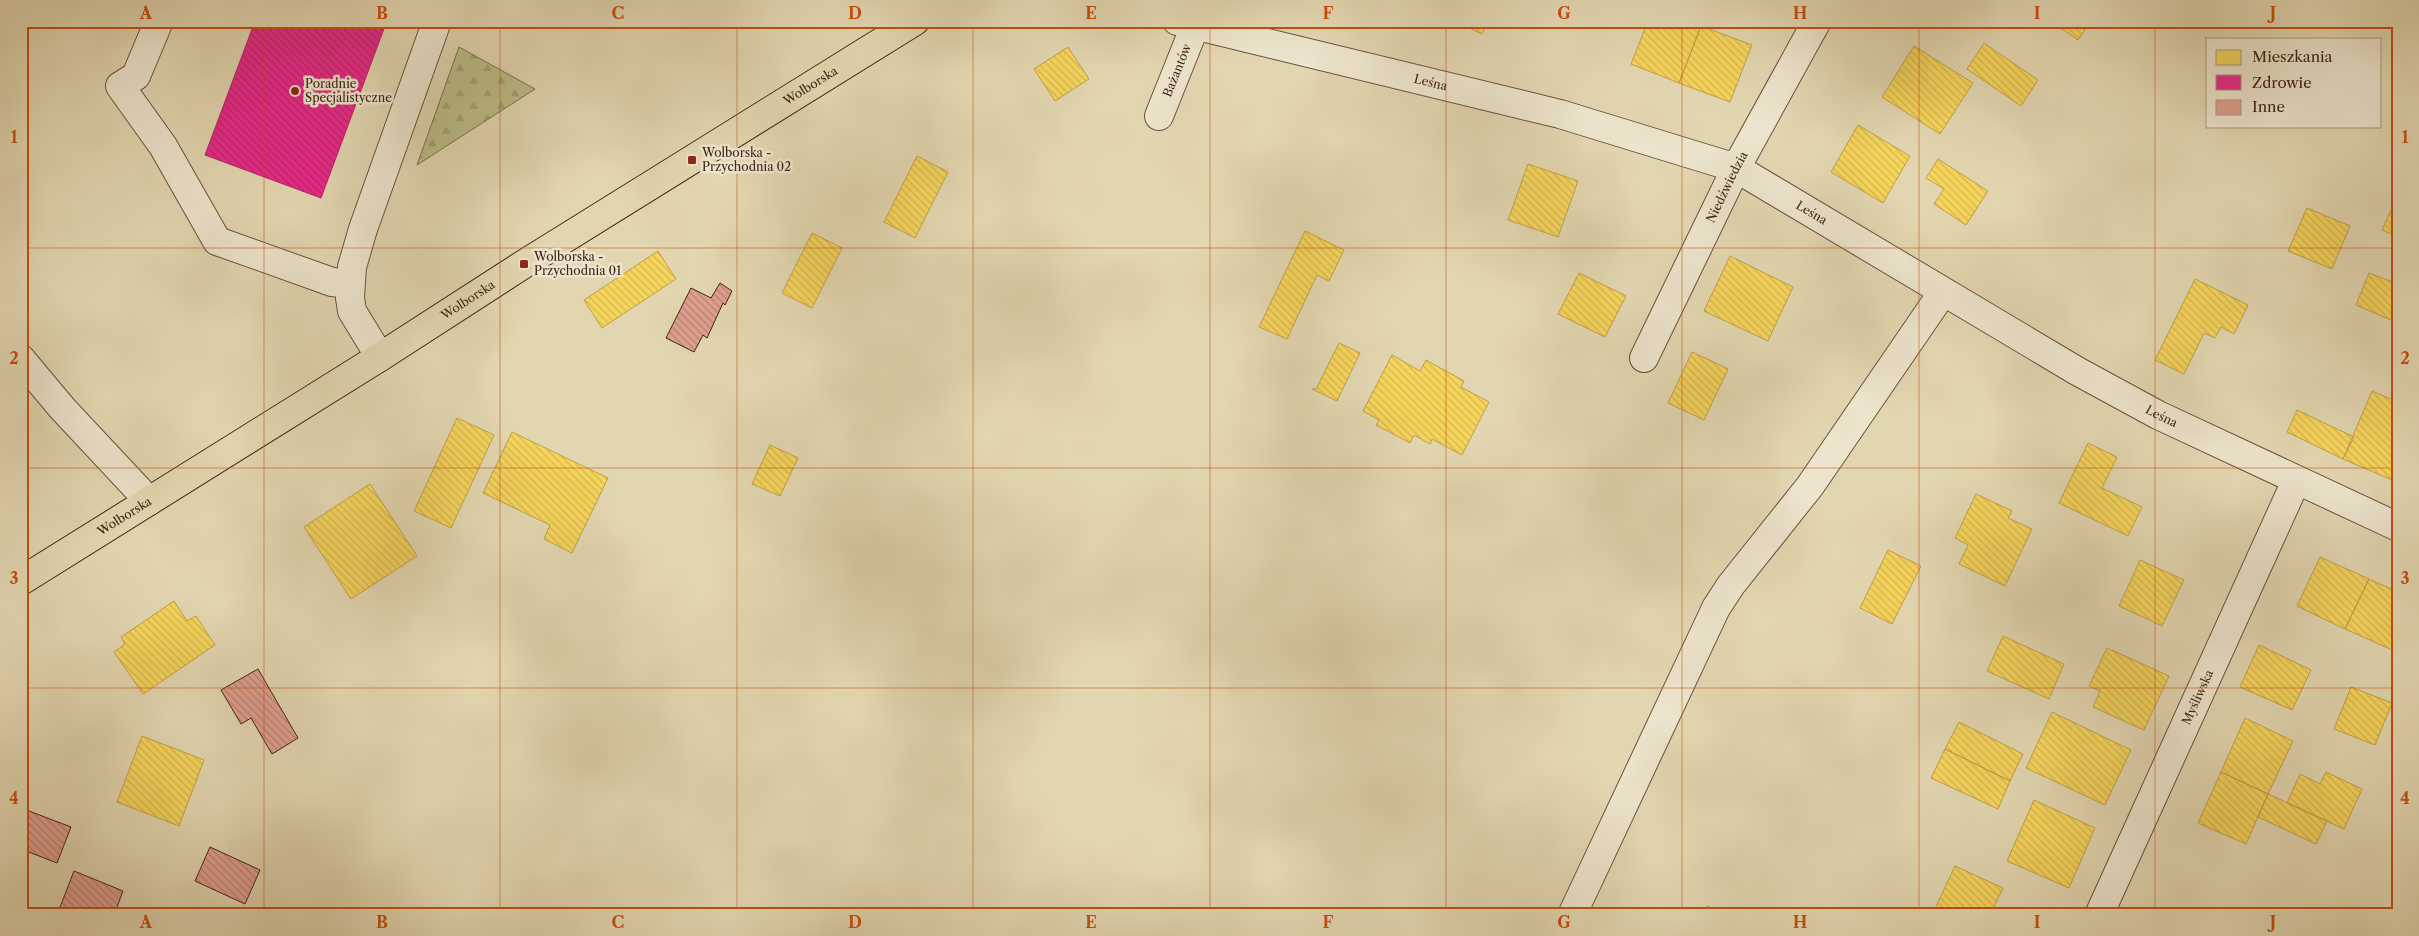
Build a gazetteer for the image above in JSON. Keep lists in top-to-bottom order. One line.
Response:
{"streets":{"main road":["Wolborska"],"street":["Bażantów","Leśna","Niedźwiedzia","Myśliwska"]},"crossings":[["Bażantów","Leśna"],["Leśna","Niedźwiedzia"],["Leśna","Myśliwska"]],"places":{"other":["Poradnie Specjalistyczne"],"transit":["Wolborska - Przychodnia 02","Wolborska - Przychodnia 01"]},"legend":["Mieszkania","Zdrowie","Inne"],"grid":{"columns":["A","B","C","D","E","F","G","H","I","J"],"rows":["1","2","3","4"]}}
